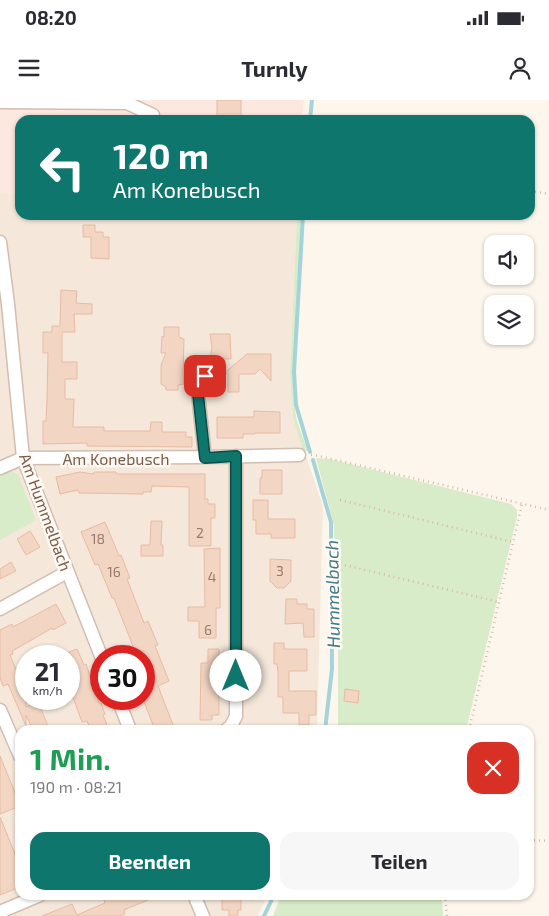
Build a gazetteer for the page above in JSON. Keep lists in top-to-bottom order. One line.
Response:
{"streets":{"street":["Am Konebusch","Am Hummelbach"]},"crossings":[["Am Konebusch","Am Hummelbach"]],"water":["Hummelbach"],"house_numbers":["2","18","3","16","4","6"],"page":{"status":"08:20","header":"Turnly","turn":["120 m","Am Konebusch"],"speed":"21 km/h","limit":"30","heading":["1 Min.","190 m · 08:21"],"buttons":["Beenden","Teilen"]}}
